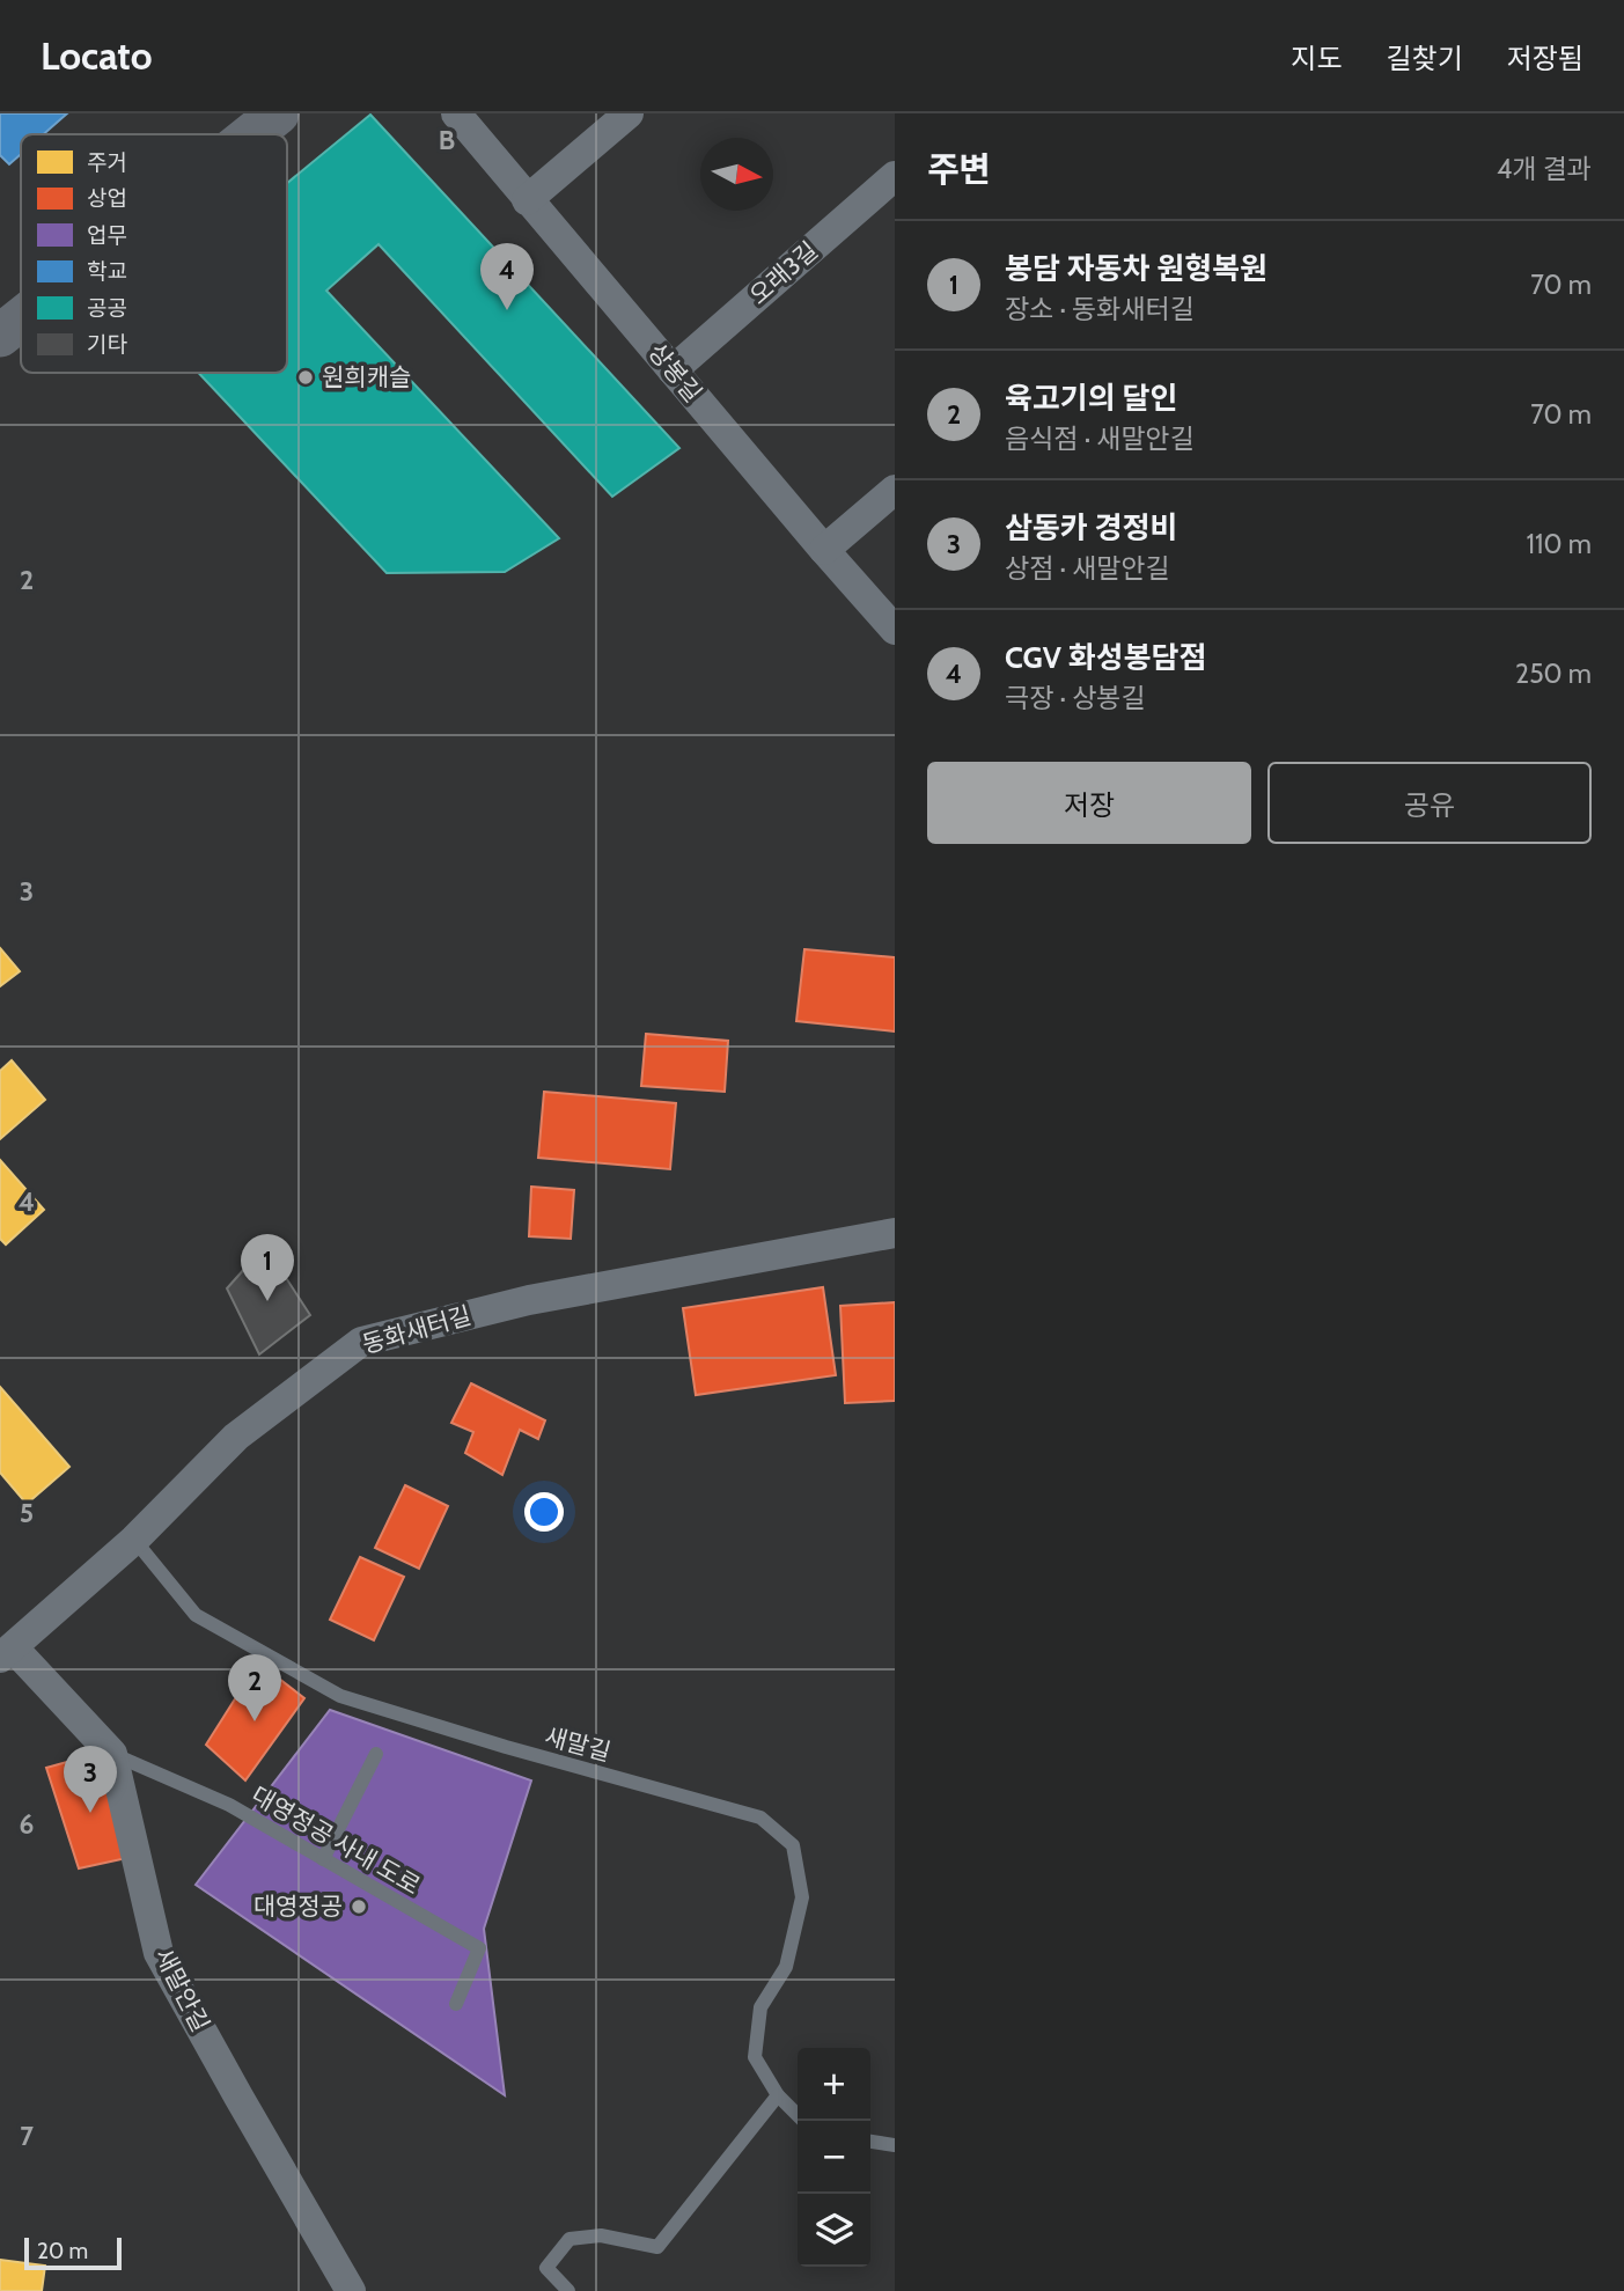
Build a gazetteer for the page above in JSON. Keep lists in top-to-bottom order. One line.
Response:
{"streets":{"street":["오래3길","상봉길","동화새터길","새말안길"],"lane":["새말길","대영정공 사내 도로"]},"crossings":[["오래3길","상봉길"],["동화새터길","새말길"],["대영정공 사내 도로","새말안길"]],"places":["원희캐슬","대영정공"],"legend":["주거","상업","업무","학교","공공","기타"],"scale_bar":"20 m","north":"right","page":{"header":"Locato","nav":["지도","길찾기","저장됨"],"heading":["주변","4개 결과"],"list":[{"mark":"1","name":"봉담 자동차 원형복원","note":"장소 · 동화새터길","value":"70 m"},{"mark":"2","name":"육고기의 달인","note":"음식점 · 새말안길","value":"70 m"},{"mark":"3","name":"삼동카 경정비","note":"상점 · 새말안길","value":"110 m"},{"mark":"4","name":"CGV 화성봉담점","note":"극장 · 상봉길","value":"250 m"}],"pins":["4","1","2","3"],"buttons":["저장","공유"],"map_buttons":["+","−"],"scale":"20 m"},"grid":{"columns":["B"],"rows":["2","3","4","5","6","7"]}}
